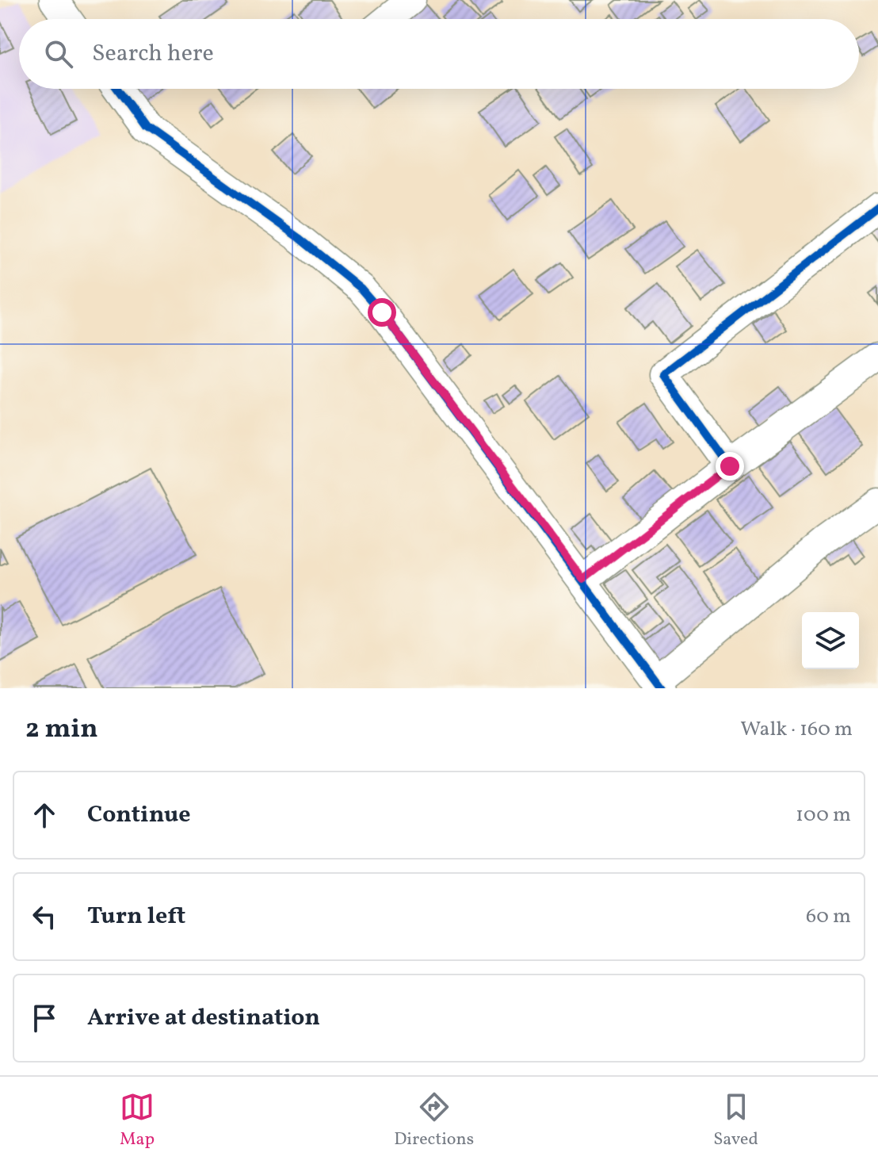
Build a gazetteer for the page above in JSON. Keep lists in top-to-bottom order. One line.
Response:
{"page":{"search":"Search here","heading":["2 min","Walk · 160 m"],"list":[["Continue","100 m"],["Turn left","60 m"],"Arrive at destination"],"nav":["Map","Directions","Saved"]}}
